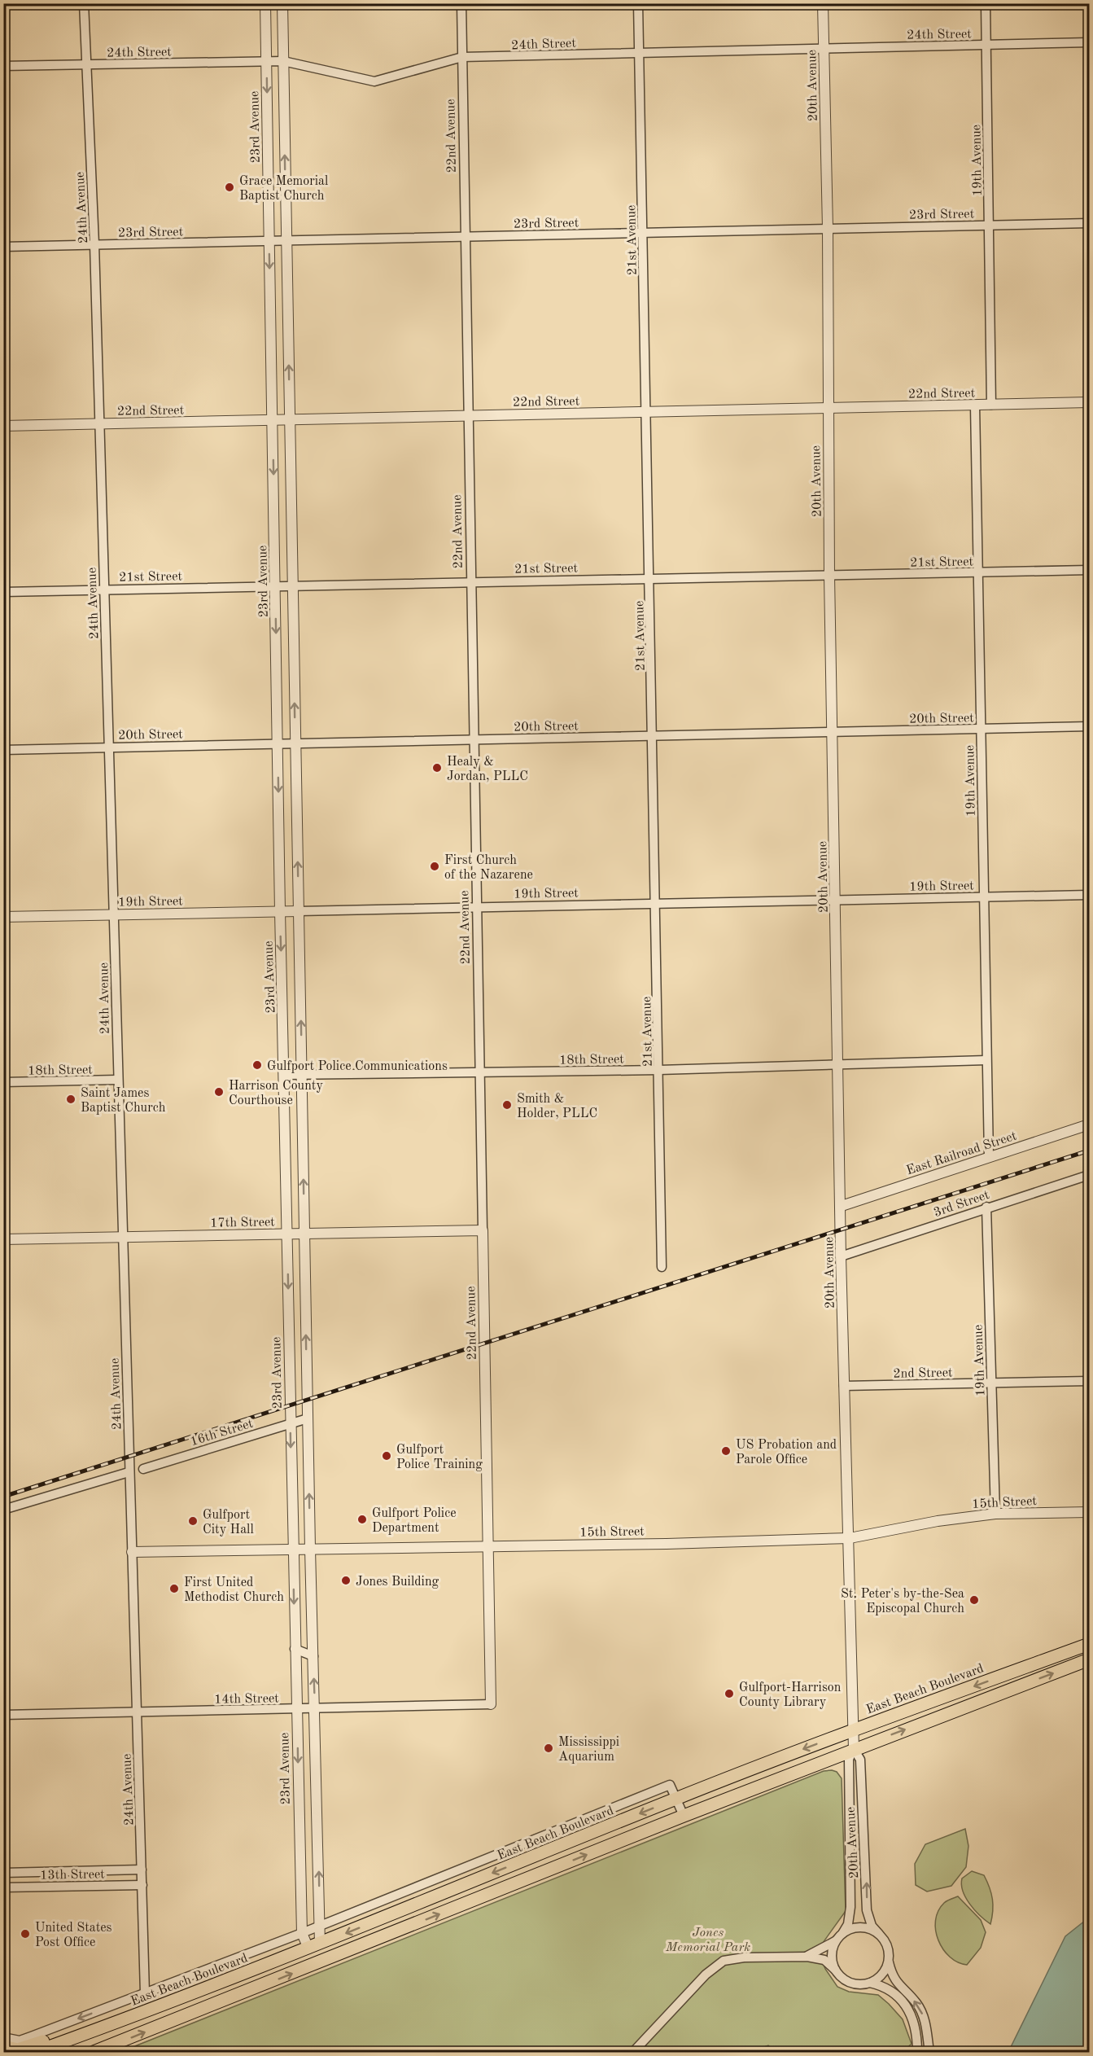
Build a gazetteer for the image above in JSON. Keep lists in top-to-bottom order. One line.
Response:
{"streets":{"main road":["East Beach Boulevard"],"street":["24th Street","20th Avenue","23rd Avenue","22nd Avenue","19th Avenue","24th Avenue","23rd Street","21st Avenue","22nd Street","21st Street","20th Street","19th Street","18th Street","East Railroad Street","3rd Street","17th Street","2nd Street","16th Street","15th Street","14th Street","13th Street"]},"crossings":[["24th Street","20th Avenue"],["24th Street","23rd Avenue"],["24th Street","22nd Avenue"],["24th Street","19th Avenue"],["24th Street","24th Avenue"],["24th Street","21st Avenue"],["20th Avenue","23rd Street"],["20th Avenue","22nd Street"],["20th Avenue","21st Street"],["20th Avenue","20th Street"],["20th Avenue","19th Street"],["20th Avenue","18th Street"],["20th Avenue","East Railroad Street"],["20th Avenue","3rd Street"],["20th Avenue","2nd Street"],["20th Avenue","15th Street"],["20th Avenue","East Beach Boulevard"],["23rd Avenue","23rd Street"],["23rd Avenue","22nd Street"],["23rd Avenue","21st Street"],["23rd Avenue","20th Street"],["23rd Avenue","19th Street"],["23rd Avenue","18th Street"],["23rd Avenue","17th Street"],["23rd Avenue","16th Street"],["23rd Avenue","15th Street"],["23rd Avenue","East Beach Boulevard"],["23rd Avenue","14th Street"],["22nd Avenue","23rd Street"],["22nd Avenue","22nd Street"],["22nd Avenue","21st Street"],["22nd Avenue","20th Street"],["22nd Avenue","19th Street"],["22nd Avenue","18th Street"],["22nd Avenue","17th Street"],["22nd Avenue","15th Street"],["22nd Avenue","14th Street"],["19th Avenue","23rd Street"],["19th Avenue","22nd Street"],["19th Avenue","21st Street"],["19th Avenue","20th Street"],["19th Avenue","19th Street"],["19th Avenue","18th Street"],["19th Avenue","East Railroad Street"],["19th Avenue","3rd Street"],["19th Avenue","2nd Street"],["19th Avenue","15th Street"],["24th Avenue","23rd Street"],["24th Avenue","22nd Street"],["24th Avenue","21st Street"],["24th Avenue","20th Street"],["24th Avenue","19th Street"],["24th Avenue","18th Street"],["24th Avenue","17th Street"],["24th Avenue","15th Street"],["24th Avenue","14th Street"],["24th Avenue","13th Street"],["23rd Street","21st Avenue"],["21st Avenue","22nd Street"],["21st Avenue","21st Street"],["21st Avenue","20th Street"],["21st Avenue","19th Street"],["21st Avenue","18th Street"]],"parks":["Jones Memorial Park"],"places":["Grace Memorial Baptist Church","Healy & Jordan, PLLC","First Church of the Nazarene","Gulfport Police Communications","Harrison County Courthouse","Saint James Baptist Church","Smith & Holder, PLLC","US Probation and Parole Office","Gulfport Police Training","Gulfport Police Department","Gulfport City Hall","Jones Building","First United Methodist Church","St. Peter's by-the-Sea Episcopal Church","Gulfport-Harrison County Library","Mississippi Aquarium","United States Post Office"]}
